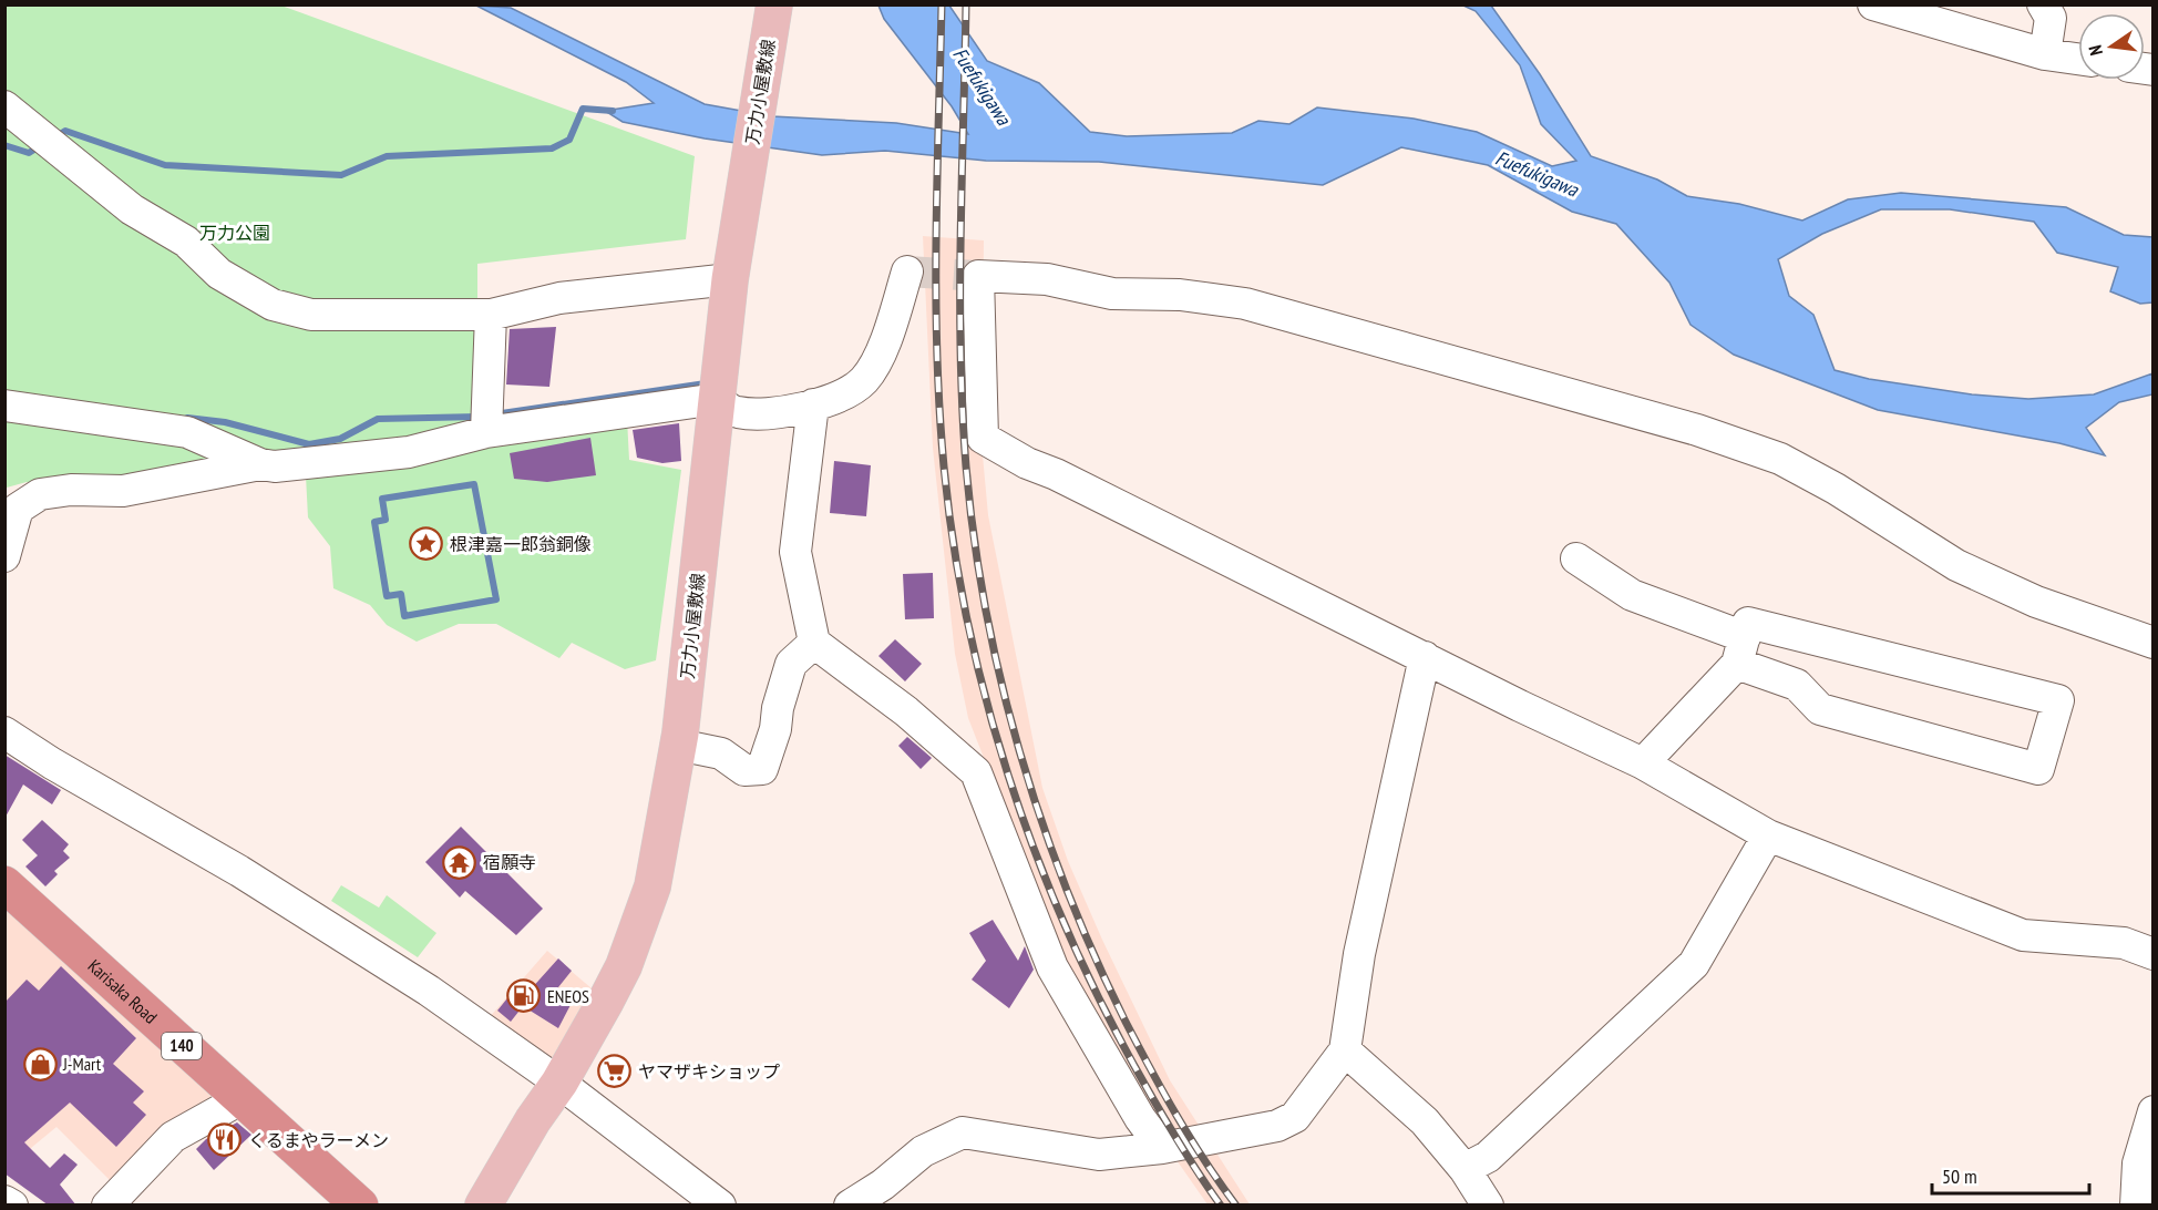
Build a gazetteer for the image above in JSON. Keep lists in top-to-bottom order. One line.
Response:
{"streets":{"highway":["Karisaka Road","140"],"main road":["万力小屋敷線"]},"water":["Fuefukigawa"],"parks":["万力公園"],"places":{"place":["根津嘉一郎翁銅像"],"temple":["宿願寺"],"fuel station":["ENEOS"],"shop":["J-Mart"],"supermarket":["ヤマザキショップ"],"restaurant":["くるまやラーメン"]},"scale_bar":"50 m","north":"left"}
